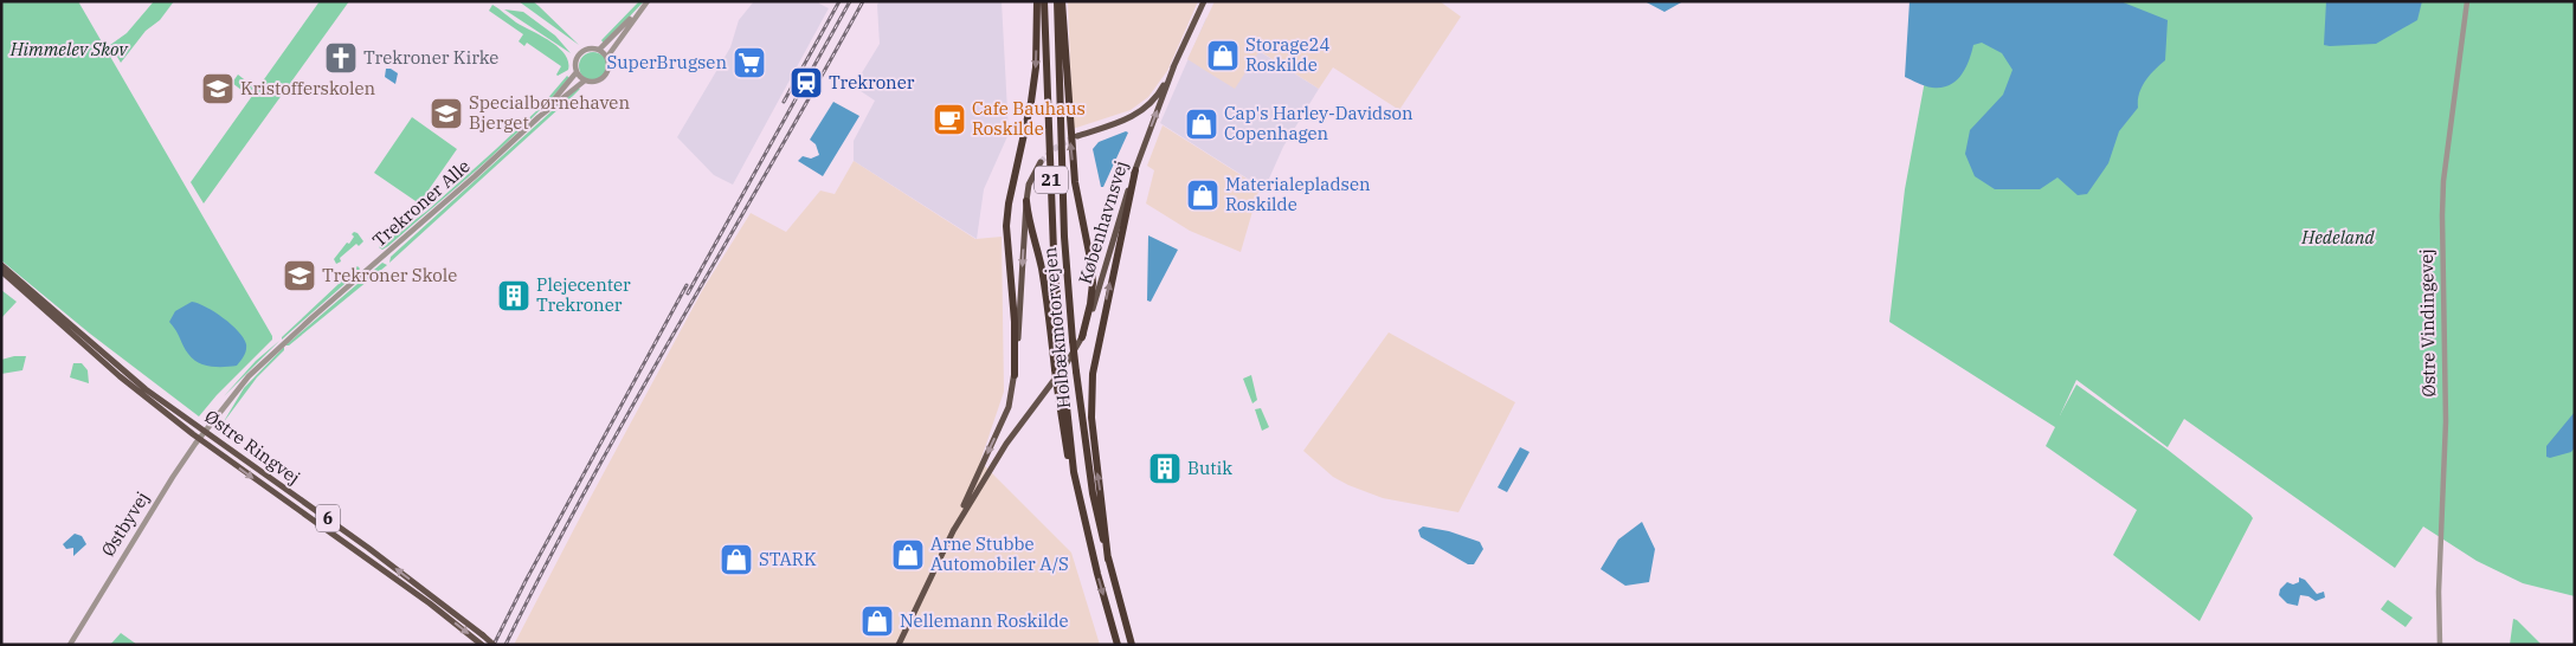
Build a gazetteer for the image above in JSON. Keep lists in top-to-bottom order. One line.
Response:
{"streets":{"highway":["21","Holbækmotorvejen"],"main road":["Københavnsvej","Østre Ringvej","6"],"street":["Trekroner Alle","Østre Vindingevej","Østbyvej"]},"crossings":[["Trekroner Alle","Østre Ringvej"],["Trekroner Alle","Østbyvej"],["Østre Ringvej","Østbyvej"]],"parks":["Himmelev Skov","Hedeland"],"places":{"shop":["Storage24 Roskilde","Cap's Harley-Davidson Copenhagen","Materialepladsen Roskilde","Arne Stubbe Automobiler A/S","STARK","Nellemann Roskilde"],"church":["Trekroner Kirke"],"supermarket":["SuperBrugsen"],"station":["Trekroner"],"school or university":["Kristofferskolen","Specialbørnehaven Bjerget","Trekroner Skole"],"cafe":["Cafe Bauhaus Roskilde"],"building":["Plejecenter Trekroner","Butik"]}}
